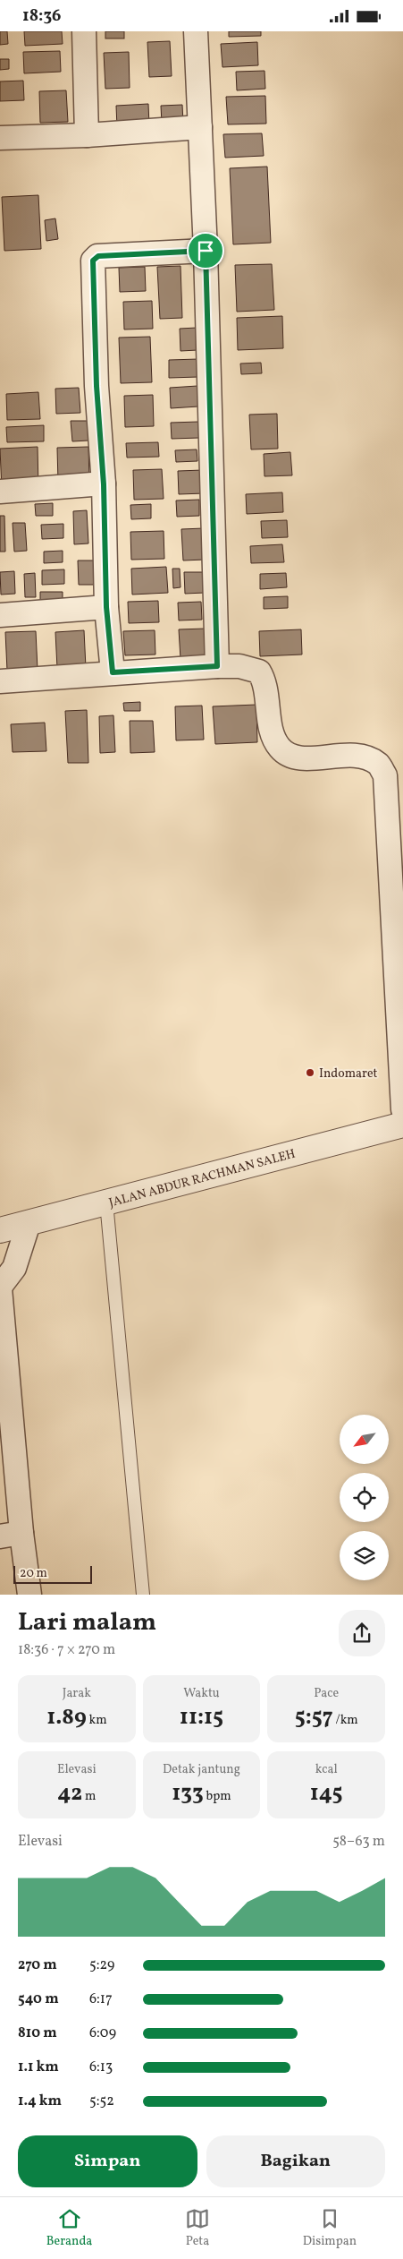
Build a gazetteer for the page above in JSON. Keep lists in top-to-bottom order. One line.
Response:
{"streets":{"street":["JALAN ABDUR RACHMAN SALEH"]},"places":["Indomaret"],"scale_bar":"20 m","north":"bottom left","page":{"status":"18:36","scale":"20 m","heading":["Lari malam","18:36 · 7 × 270 m"],"stats":[["Jarak","1.89 km"],["Waktu","11:15"],["Pace","5:57 /km"],["Elevasi","42 m"],["Detak jantung","133 bpm"],["kcal","145"]],"chart":["Elevasi","58–63 m"],"list":[{"name":"270 m","note":"5:29"},{"name":"540 m","note":"6:17"},{"name":"810 m","note":"6:09"},{"name":"1.1 km","note":"6:13"},{"name":"1.4 km","note":"5:52"}],"buttons":["Simpan","Bagikan"],"tabs":["Beranda","Peta","Disimpan"]}}
